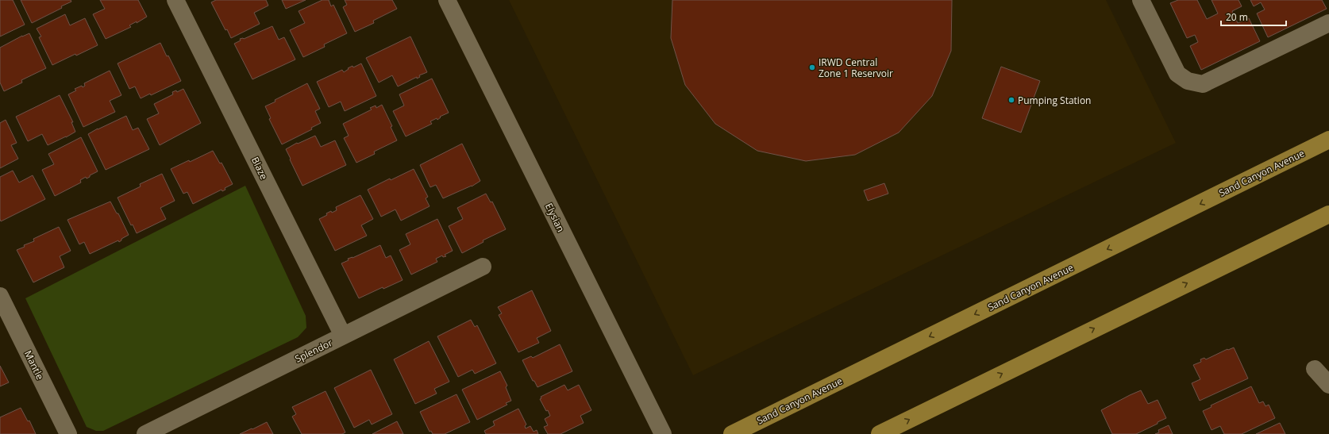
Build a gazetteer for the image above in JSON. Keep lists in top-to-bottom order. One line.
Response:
{"streets":{"main road":["Sand Canyon Avenue"],"street":["Blaze","Elysian","Splendor","Mantle"]},"crossings":[["Blaze","Splendor"]],"places":["IRWD Central Zone 1 Reservoir","Pumping Station"],"scale_bar":"20 m"}
